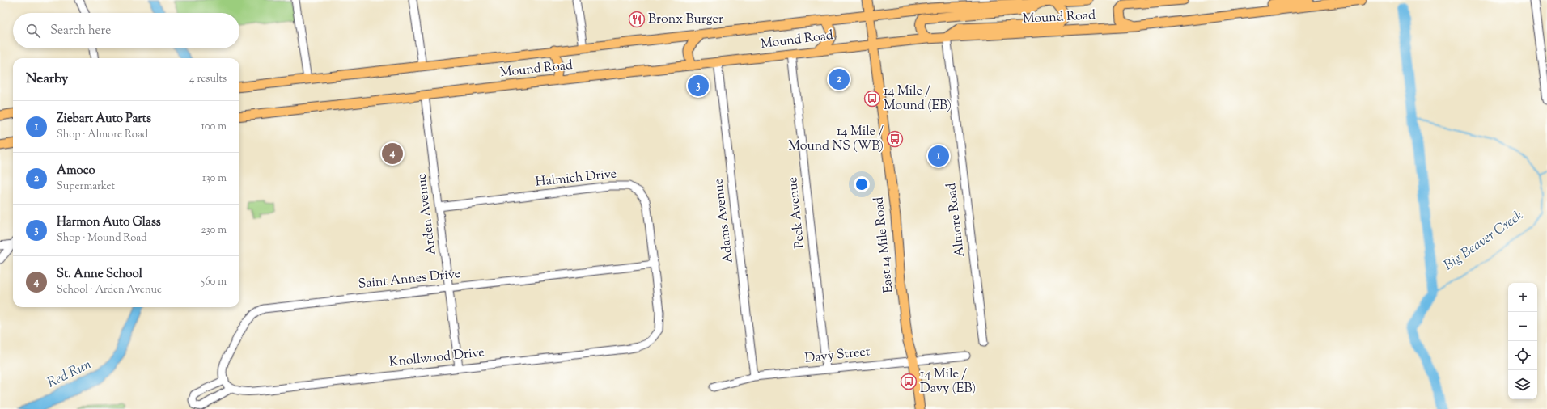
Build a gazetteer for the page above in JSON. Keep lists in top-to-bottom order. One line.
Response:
{"streets":{"main road":["Mound Road","East 14 Mile Road"],"street":["Halmich Drive","Peck Avenue","Arden Avenue","Almore Road","Adams Avenue","Saint Annes Drive","Davy Street","Knollwood Drive"]},"crossings":[["Mound Road","Peck Avenue"],["Mound Road","Arden Avenue"],["Mound Road","Almore Road"],["Mound Road","Adams Avenue"],["Mound Road","East 14 Mile Road"],["Halmich Drive","Arden Avenue"],["Halmich Drive","Saint Annes Drive"],["Halmich Drive","Knollwood Drive"],["Peck Avenue","Davy Street"],["Arden Avenue","Saint Annes Drive"],["Arden Avenue","Knollwood Drive"],["Adams Avenue","Davy Street"],["East 14 Mile Road","Davy Street"],["Saint Annes Drive","Knollwood Drive"]],"water":["Big Beaver Creek","Red Run"],"places":{"restaurant":["Bronx Burger"],"bus stop":["14 Mile / Mound (EB)","14 Mile / Mound NS (WB)","14 Mile / Davy (EB)"]},"page":{"search":"Search here","heading":["Nearby","4 results"],"pins":["2","3","4","1"],"list":[{"mark":"1","name":"Ziebart Auto Parts","note":"Shop · Almore Road","value":"100 m"},{"mark":"2","name":"Amoco","note":"Supermarket","value":"130 m"},{"mark":"3","name":"Harmon Auto Glass","note":"Shop · Mound Road","value":"230 m"},{"mark":"4","name":"St. Anne School","note":"School · Arden Avenue","value":"560 m"}],"map_buttons":["+","−"]}}
